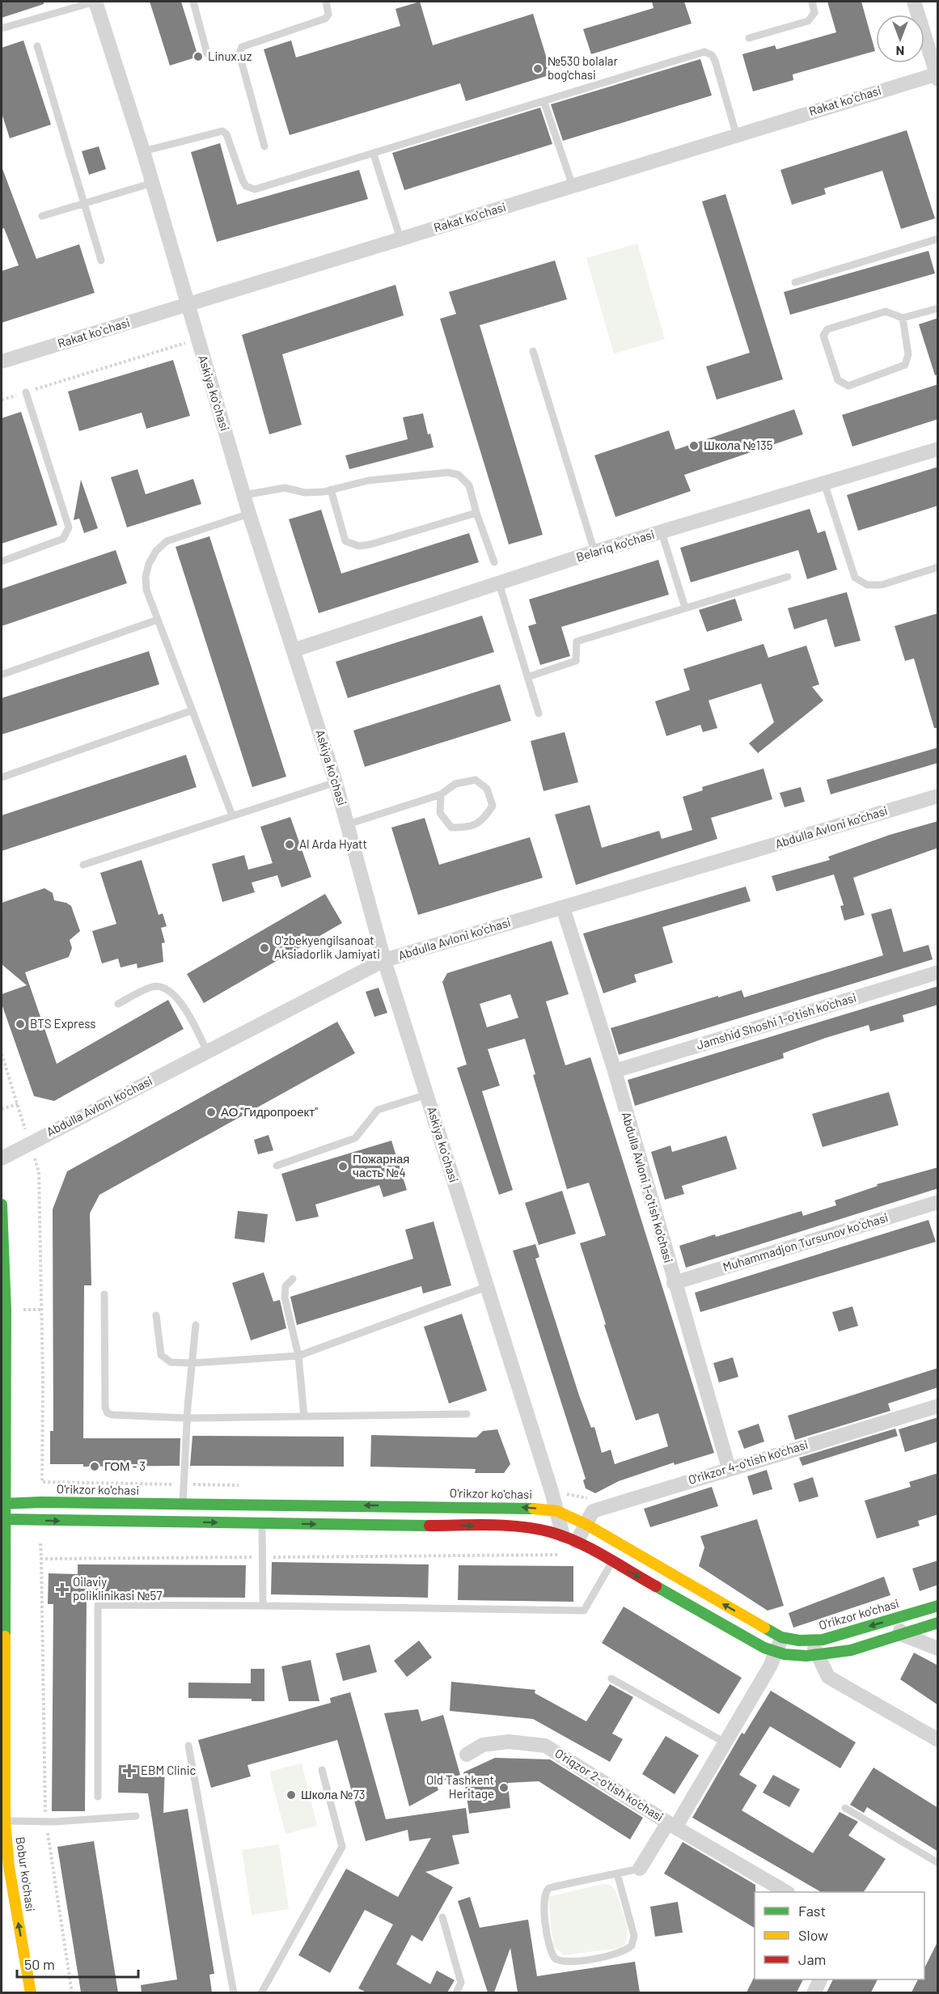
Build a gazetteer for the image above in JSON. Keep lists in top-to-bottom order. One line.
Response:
{"streets":{"main road":["O'rikzor ko'chasi","Bobur ko'chasi"],"street":["Rakat koʻchasi","Askiya koʻchasi","Belariq ko'chasi","Abdulla Avloni ko'chasi","Jamshid Shoshi 1-o'tish ko'chasi","Abdulla Avloni 1-o'tish ko'chasi","Muhammadjon Tursunov koʻchasi","O'rikzor 4-o'tish ko'chasi","O'riqzor 2-o'tish ko'chasi"]},"crossings":[["Rakat koʻchasi","Askiya koʻchasi"],["Askiya koʻchasi","Belariq ko'chasi"],["Askiya koʻchasi","Abdulla Avloni ko'chasi"],["Askiya koʻchasi","O'rikzor ko'chasi"],["Abdulla Avloni ko'chasi","Abdulla Avloni 1-o'tish ko'chasi"],["Jamshid Shoshi 1-o'tish ko'chasi","Abdulla Avloni 1-o'tish ko'chasi"],["Abdulla Avloni 1-o'tish ko'chasi","Muhammadjon Tursunov koʻchasi"],["Abdulla Avloni 1-o'tish ko'chasi","O'rikzor 4-o'tish ko'chasi"],["O'rikzor 4-o'tish ko'chasi","O'rikzor ko'chasi"],["O'rikzor ko'chasi","O'riqzor 2-o'tish ko'chasi"],["O'rikzor ko'chasi","Bobur ko'chasi"]],"places":{"other":["Linux.uz","№530 bolalar bog'chasi","Школа №135","Al Arda Hyatt","O'zbekyengilsanoat Aksiadorlik Jamiyati","BTS Express","АО \"Гидропроект\"","Пожарная часть №4","ГОМ - 3","Old Tashkent Heritage","Школа №73"],"health":["Oilaviy poliklinikasi №57","EBM Clinic"]},"legend":["Fast","Slow","Jam"],"scale_bar":"50 m","north":"bottom"}
